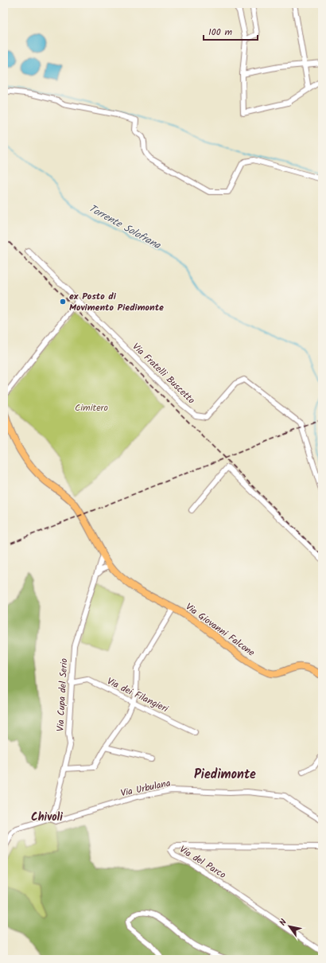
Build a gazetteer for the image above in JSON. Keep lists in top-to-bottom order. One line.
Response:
{"streets":{"main road":["Via Giovanni Falcone"],"street":["Via Fratelli Buscetto","Via Cupa del Serio","Via dei Filangieri","Via Urbulana","Via del Parco"]},"crossings":[["Via Giovanni Falcone","Via Cupa del Serio"],["Via Cupa del Serio","Via dei Filangieri"],["Via Cupa del Serio","Via Urbulana"]],"districts":["Piedimonte","Chivoli"],"water":["Torrente Solofrana"],"parks":["Cimitero"],"places":["ex Posto di Movimento Piedimonte"],"scale_bar":"100 m","north":"top left"}
